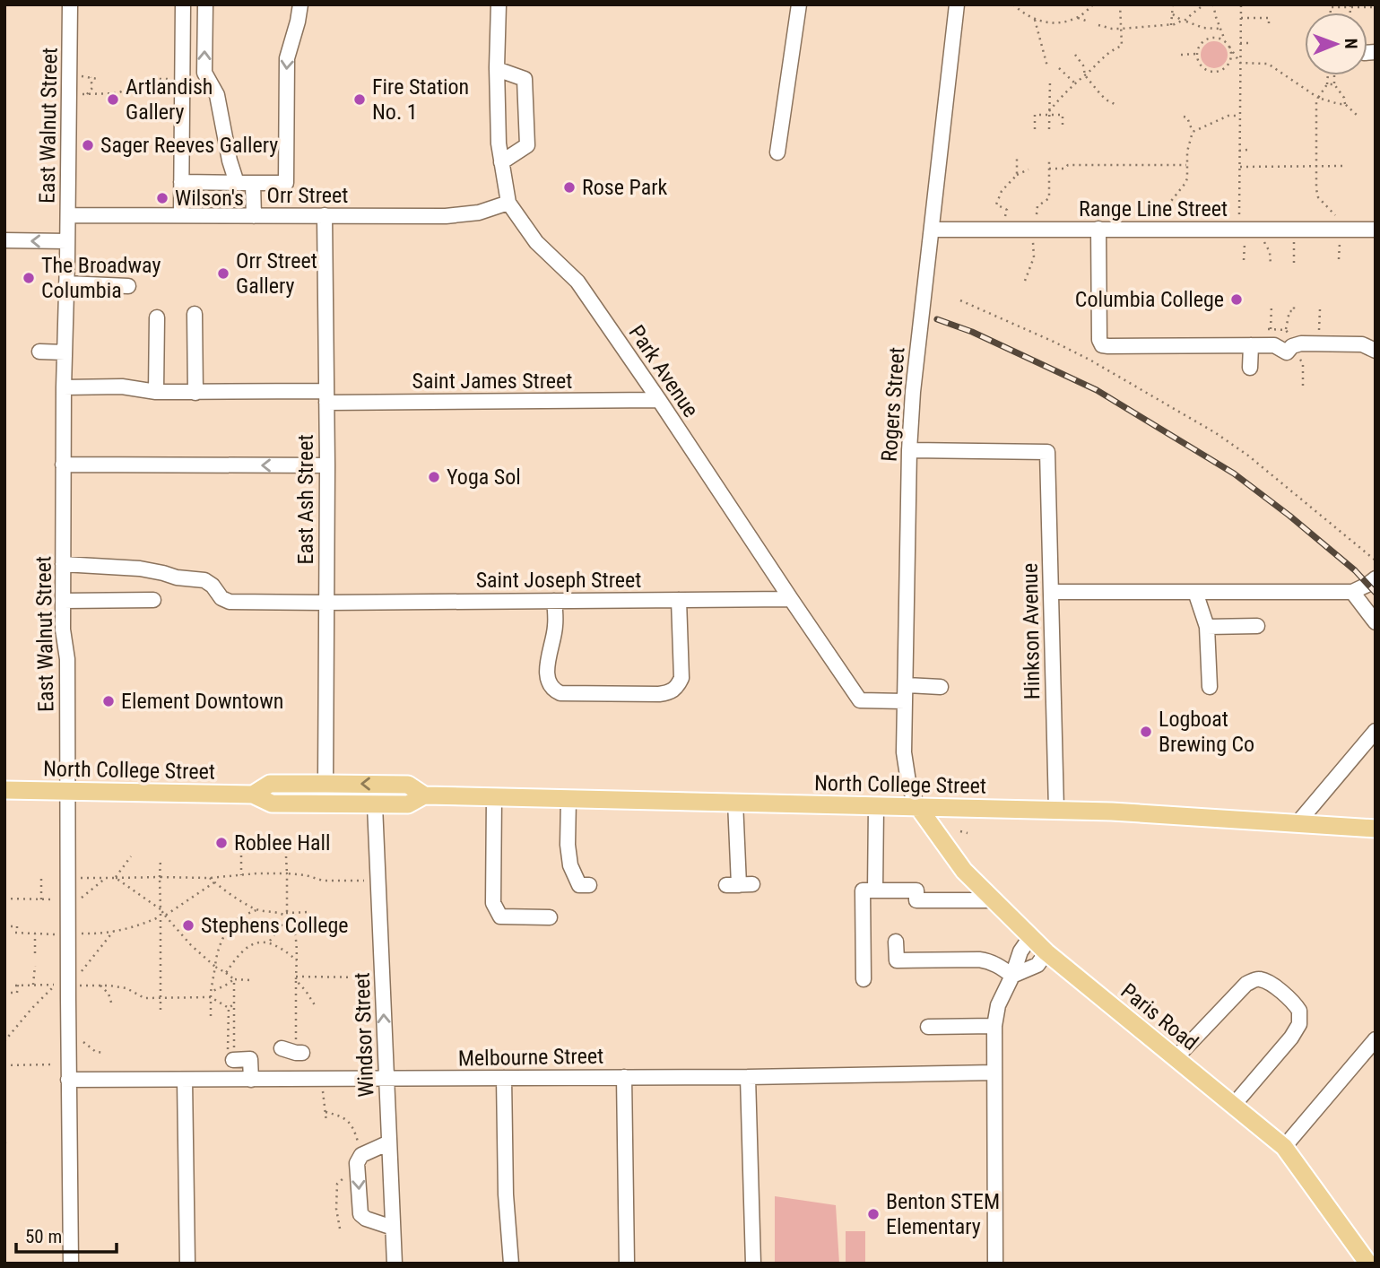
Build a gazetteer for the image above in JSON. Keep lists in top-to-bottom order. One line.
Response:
{"streets":{"main road":["North College Street","Paris Road"],"street":["East Walnut Street","Orr Street","Range Line Street","Park Avenue","Saint James Street","Rogers Street","East Ash Street","Saint Joseph Street","Hinkson Avenue","Windsor Street","Melbourne Street"]},"crossings":[["East Walnut Street","Orr Street"],["East Walnut Street","Saint James Street"],["East Walnut Street","Saint Joseph Street"],["East Walnut Street","North College Street"],["East Walnut Street","Melbourne Street"],["Orr Street","Park Avenue"],["Orr Street","East Ash Street"],["Range Line Street","Rogers Street"],["Park Avenue","Saint James Street"],["Park Avenue","Rogers Street"],["Park Avenue","Saint Joseph Street"],["Saint James Street","East Ash Street"],["Rogers Street","Hinkson Avenue"],["Rogers Street","North College Street"],["Rogers Street","Paris Road"],["East Ash Street","Saint Joseph Street"],["East Ash Street","North College Street"],["Hinkson Avenue","North College Street"],["North College Street","Paris Road"],["North College Street","Windsor Street"],["Windsor Street","Melbourne Street"]],"one_way":["Windsor Street"],"places":["Artlandish Gallery","Fire Station No. 1","Sager Reeves Gallery","Rose Park","Wilson's","Orr Street Gallery","The Broadway Columbia","Columbia College","Yoga Sol","Element Downtown","Logboat Brewing Co","Roblee Hall","Stephens College","Benton STEM Elementary"],"scale_bar":"50 m","north":"right"}
